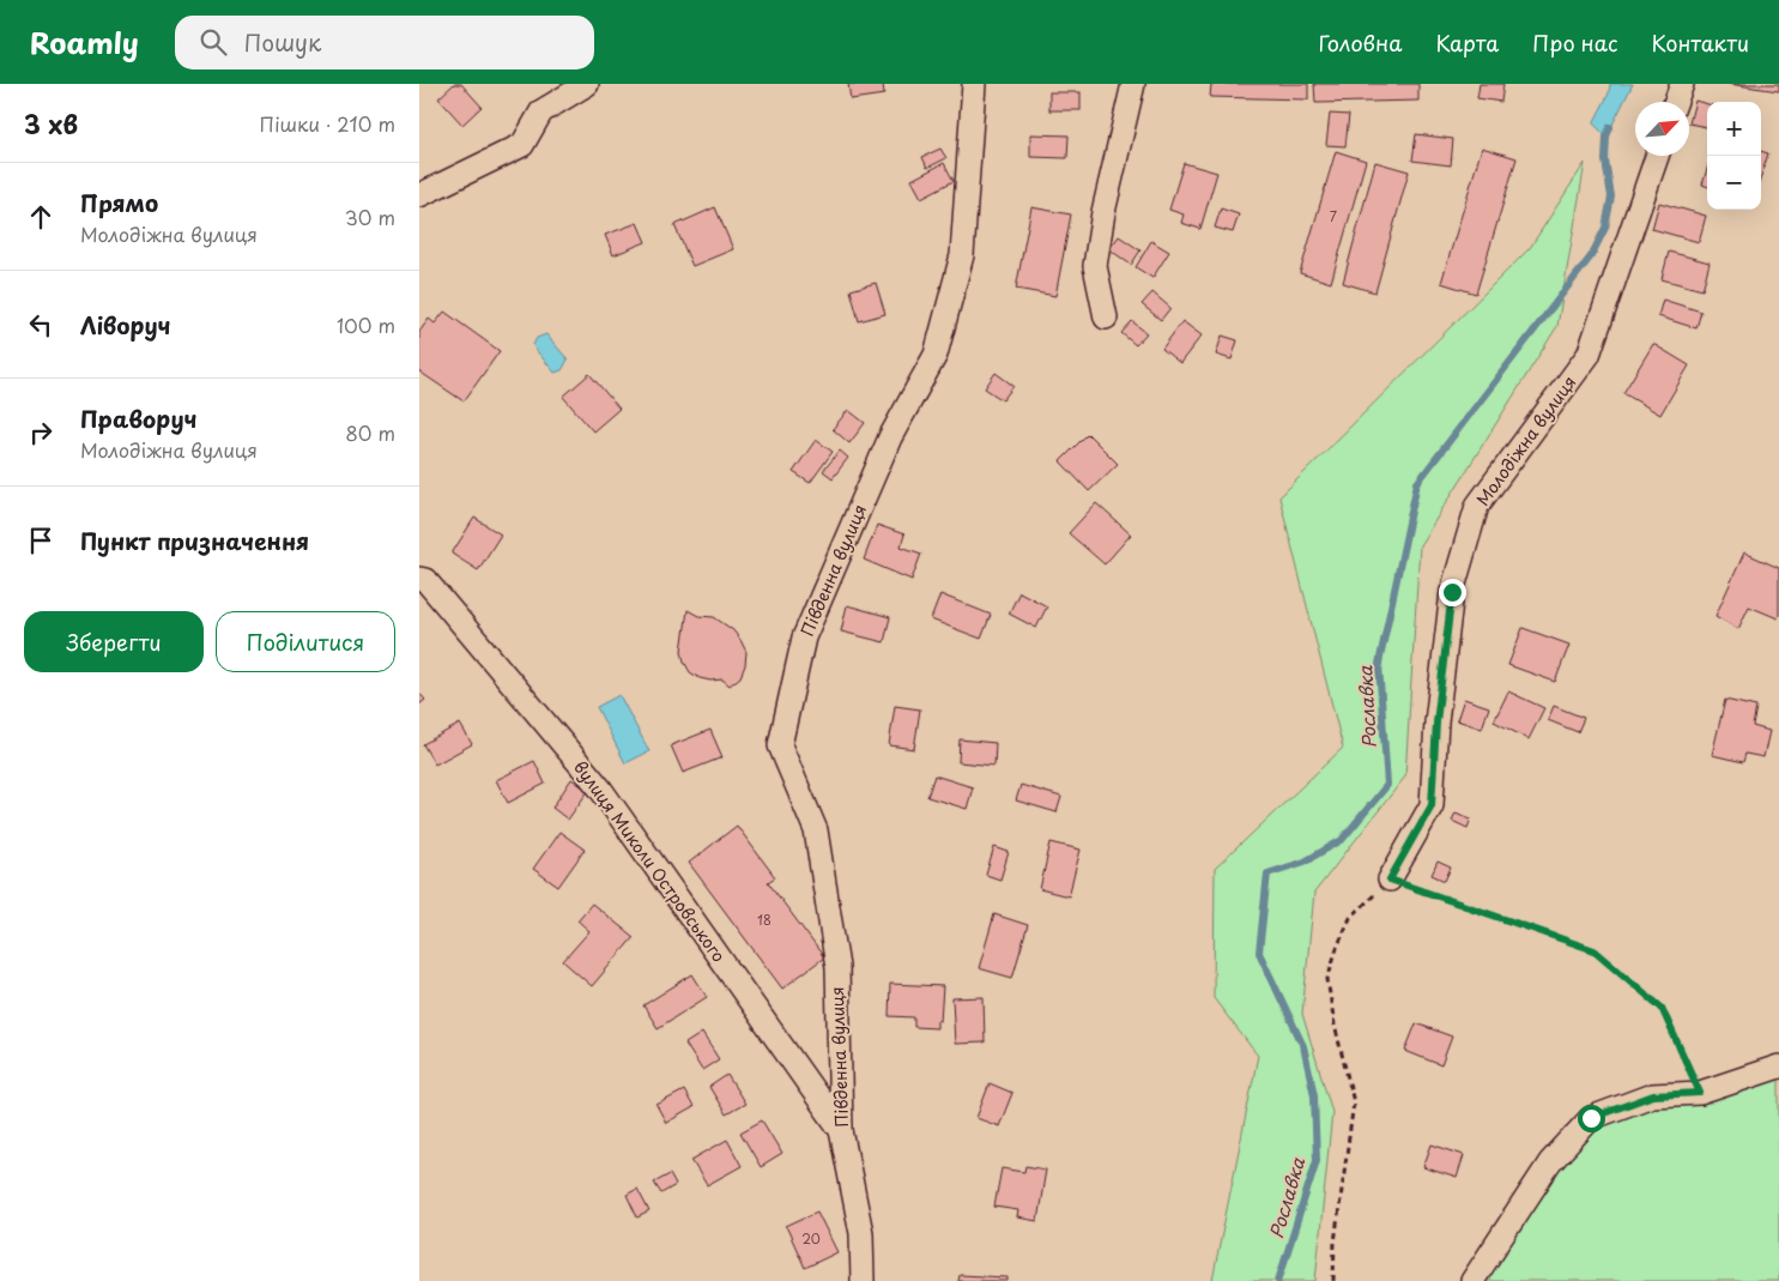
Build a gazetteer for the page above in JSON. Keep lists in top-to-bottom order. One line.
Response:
{"streets":{"street":["Молодіжна вулиця","Південна вулиця","вулиця Миколи Островського"]},"crossings":[["Південна вулиця","вулиця Миколи Островського"]],"water":["Рославка"],"house_numbers":["7","18","20"],"north":"top right","page":{"header":"Roamly","search":"Пошук","nav":["Головна","Карта","Про нас","Контакти"],"heading":["3 хв","Пішки · 210 m"],"map_buttons":["+","−"],"list":[["Прямо","Молодіжна вулиця","30 m"],["Ліворуч","100 m"],["Праворуч","Молодіжна вулиця","80 m"],"Пункт призначення"],"buttons":["Зберегти","Поділитися"]}}
